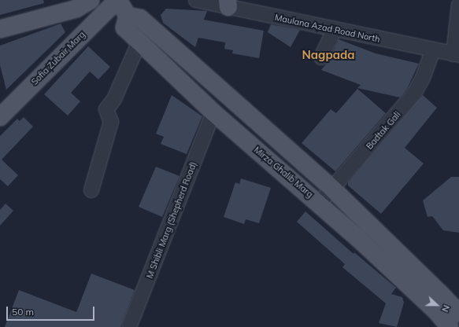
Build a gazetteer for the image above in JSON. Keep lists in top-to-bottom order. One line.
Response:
{"streets":{"main road":["Sofia Zubair Marg","Mirza Ghalib Marg"],"street":["Maulana Azad Road North","Badtak Gali","M Shibli Marg (Shepherd Road)"]},"crossings":[["Maulana Azad Road North","Badtak Gali"],["Badtak Gali","Mirza Ghalib Marg"],["Mirza Ghalib Marg","M Shibli Marg (Shepherd Road)"]],"districts":["Nagpada"],"scale_bar":"50 m","north":"right"}
